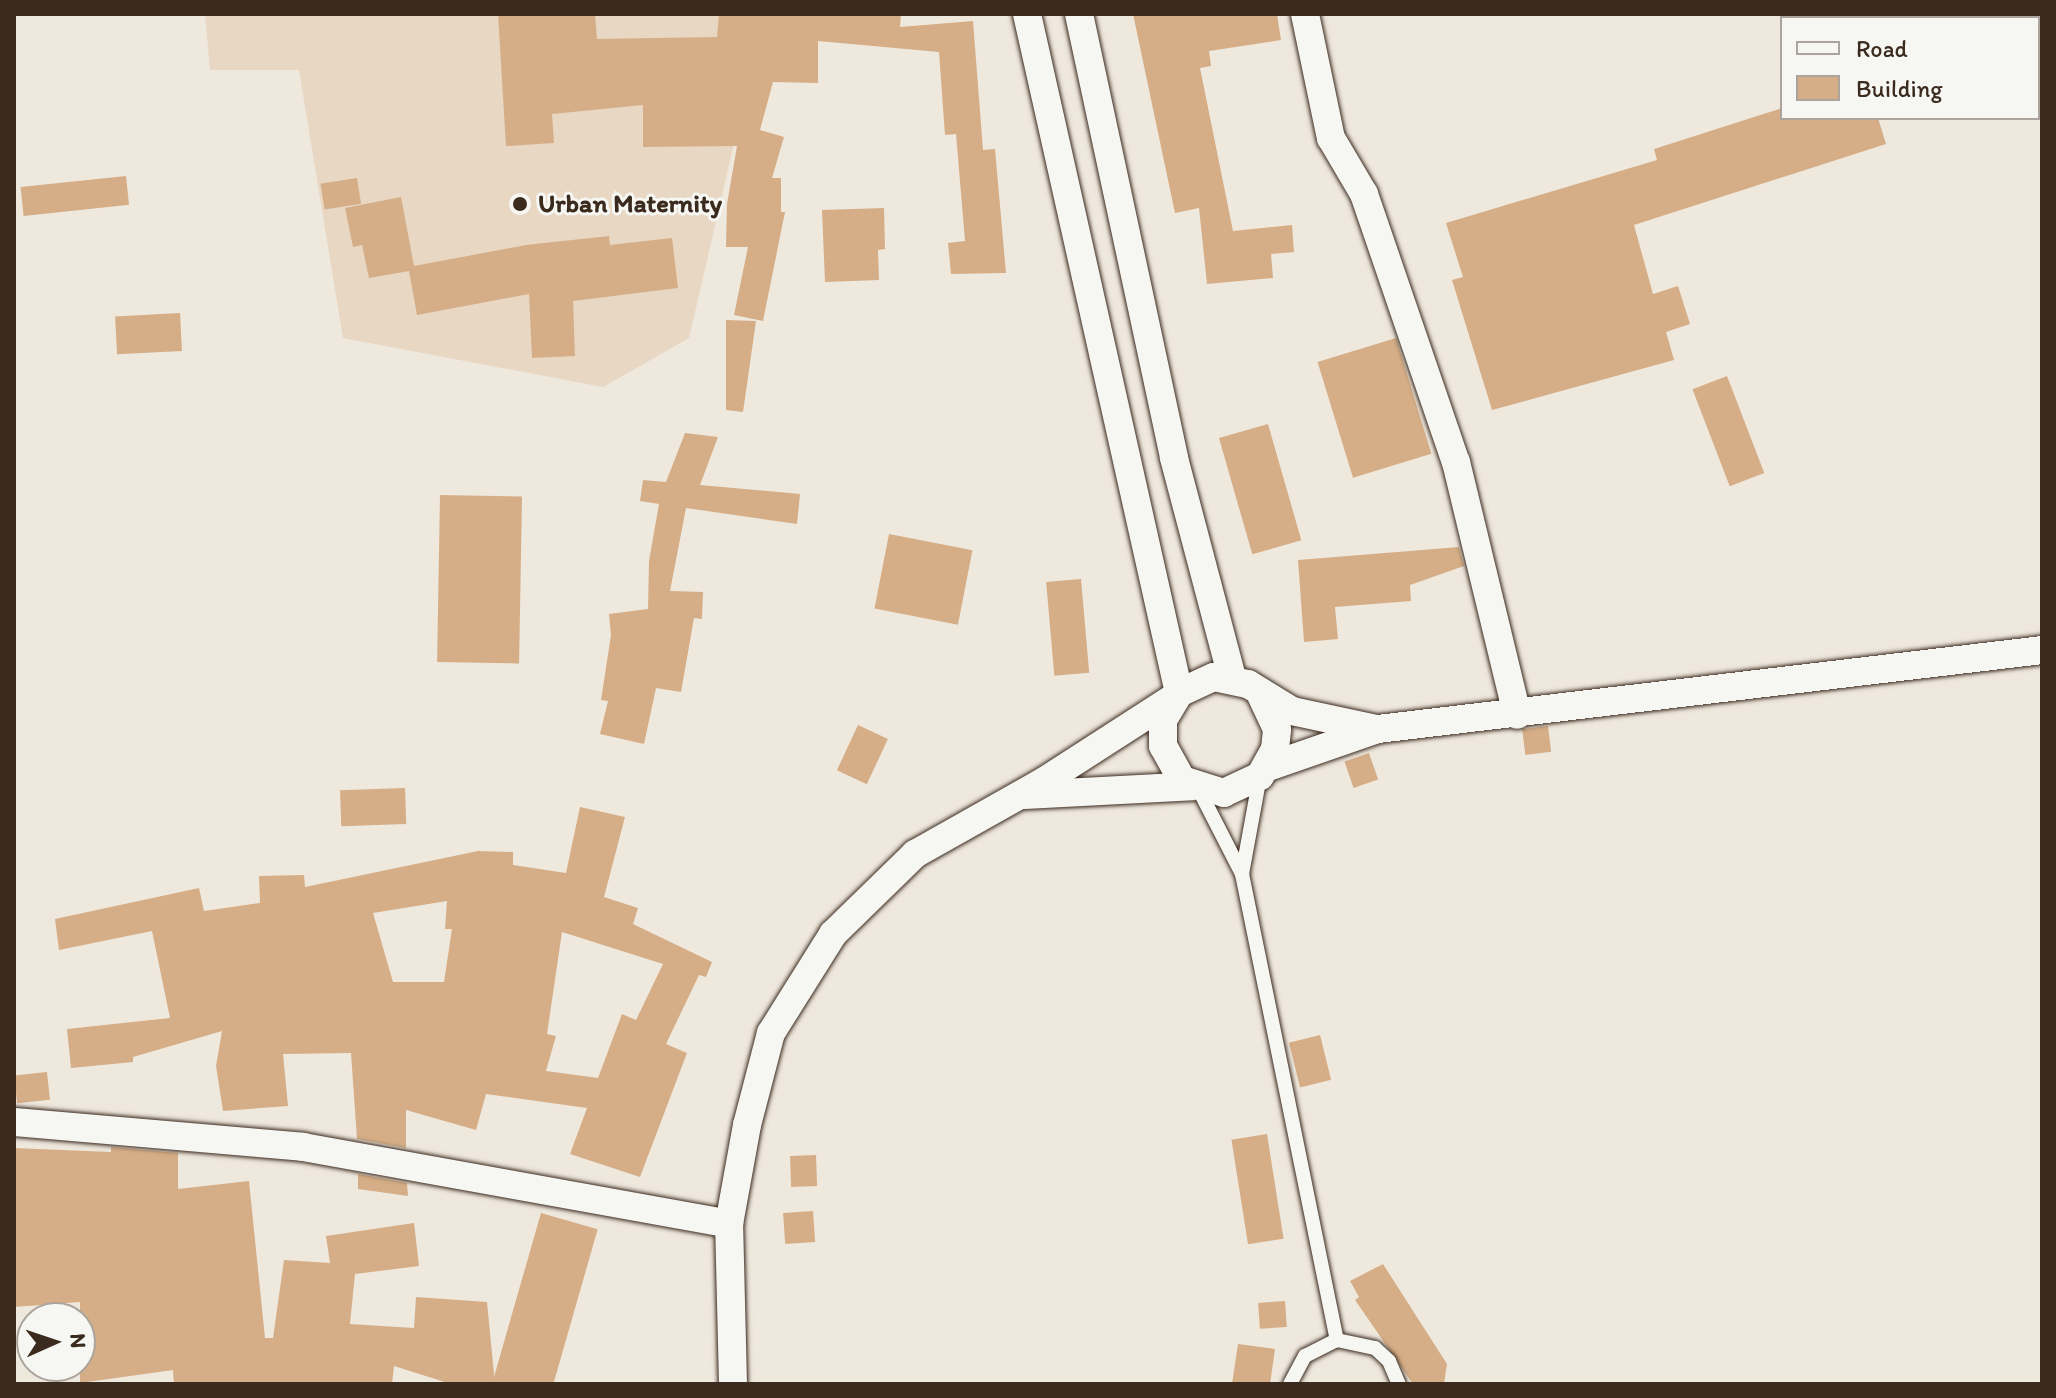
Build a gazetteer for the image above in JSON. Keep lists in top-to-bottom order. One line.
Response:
{"places":["Urban Maternity"],"legend":["Road","Building"],"north":"right"}
